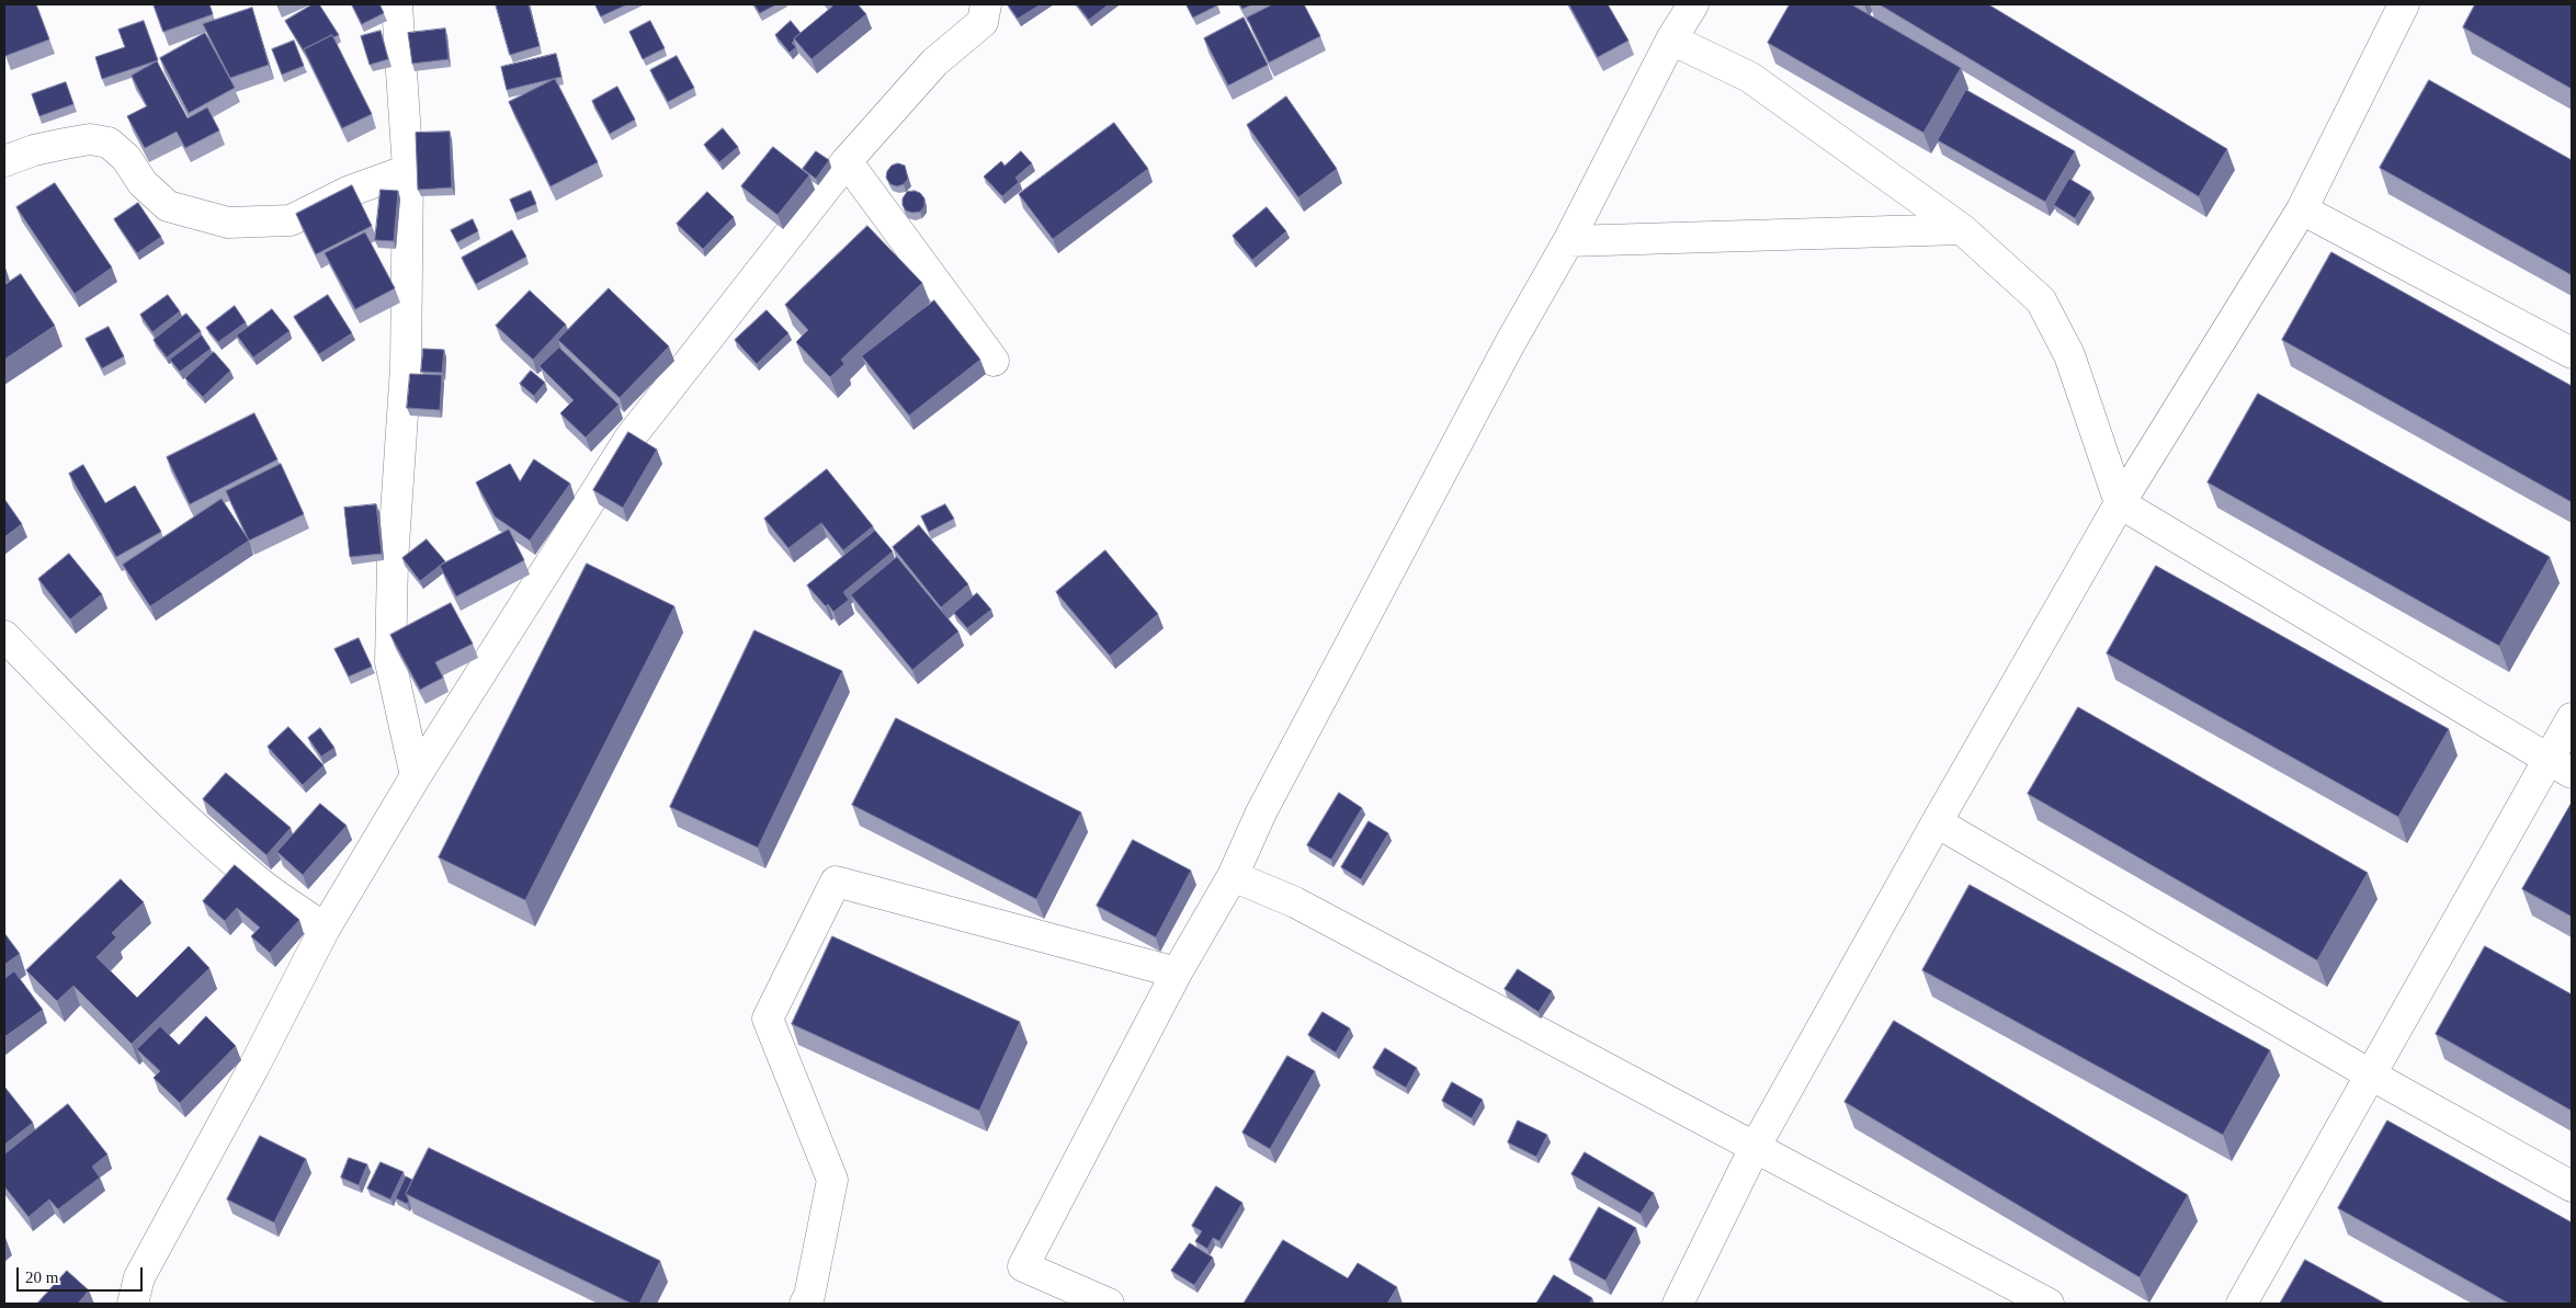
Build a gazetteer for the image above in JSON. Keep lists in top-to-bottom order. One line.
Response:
{"scale_bar":"20 m"}
